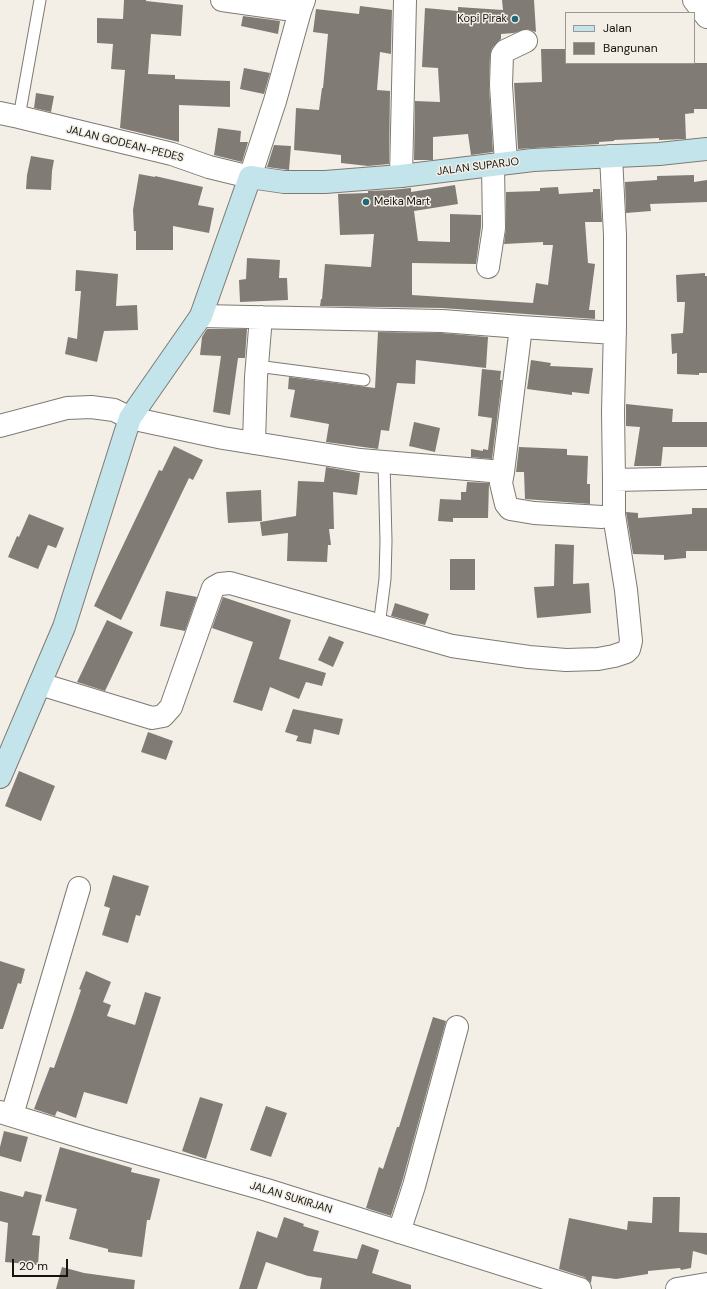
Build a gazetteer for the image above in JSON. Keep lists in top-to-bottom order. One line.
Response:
{"streets":{"main road":["JALAN SUPARJO"],"street":["JALAN GODEAN-PEDES","JALAN SUKIRJAN"]},"crossings":[["JALAN GODEAN-PEDES","JALAN SUPARJO"]],"places":["Kopi Pirak","Meika Mart"],"legend":["Jalan","Bangunan"],"scale_bar":"20 m"}
